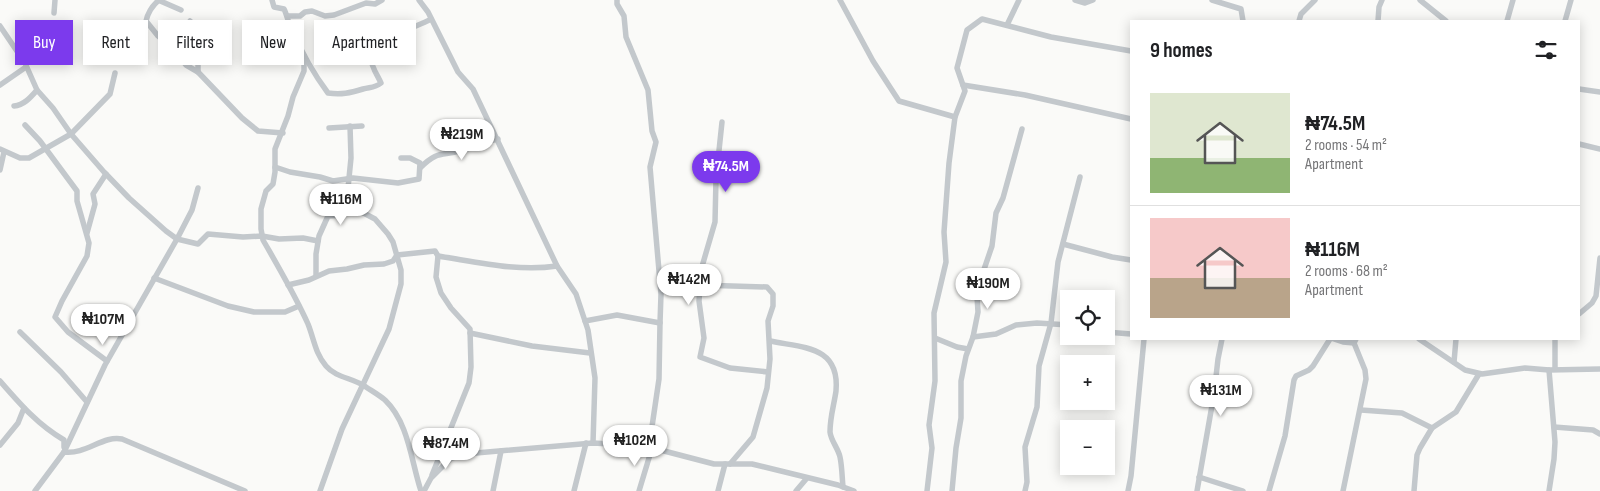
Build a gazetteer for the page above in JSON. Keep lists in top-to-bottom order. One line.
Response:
{"page":{"chip":["Buy","Rent","Filters","New","Apartment"],"heading":"9 homes","list":[{"name":"₦74.5M","note":"2 rooms · 54 m² · Apartment"},{"name":"₦116M","note":"2 rooms · 68 m² · Apartment"}],"price":["₦219M","₦74.5M","₦116M","₦142M","₦190M","₦107M","₦131M","₦102M","₦87.4M"],"map_buttons":["+","−"]}}
